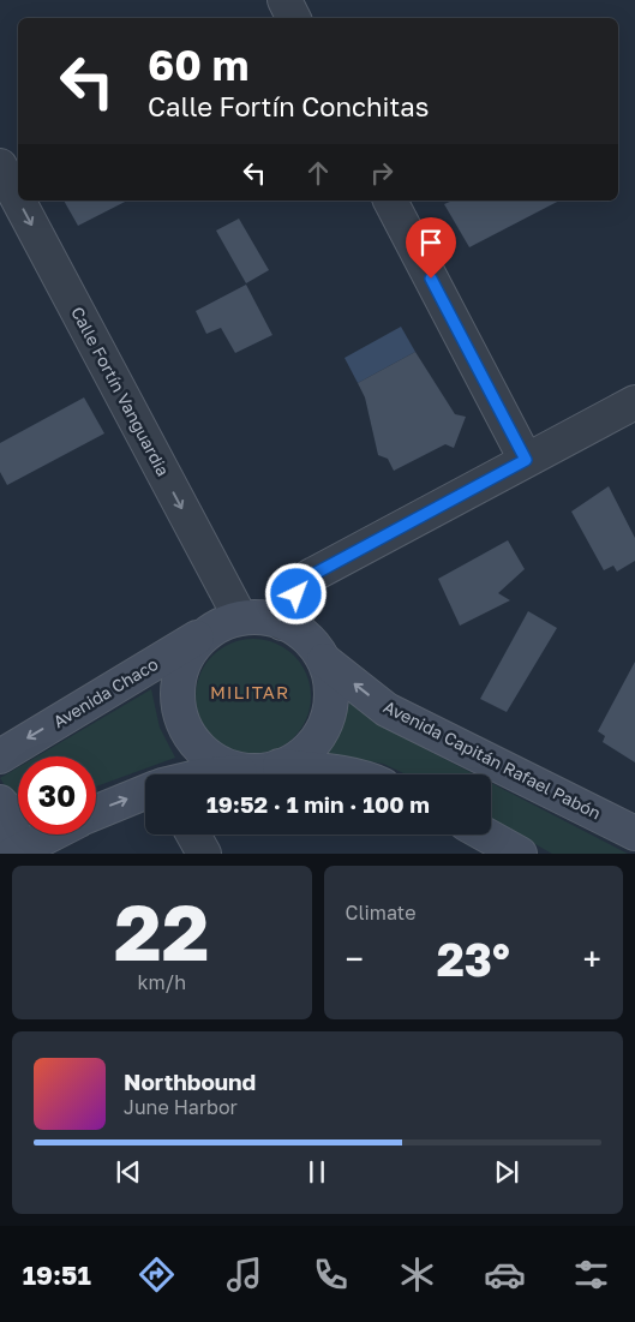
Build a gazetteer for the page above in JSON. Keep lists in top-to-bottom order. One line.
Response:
{"streets":{"main road":["Avenida Chaco","Avenida Capitán Rafael Pabón"],"street":["Calle Fortín Vanguardia"]},"crossings":[["Calle Fortín Vanguardia","Avenida Chaco"],["Calle Fortín Vanguardia","Avenida Capitán Rafael Pabón"],["Avenida Chaco","Avenida Capitán Rafael Pabón"]],"one_way":["Calle Fortín Vanguardia"],"districts":["MILITAR"],"page":{"turn":["60 m","Calle Fortín Conchitas"],"limit":"30","trip":"19:52 · 1 min · 100 m","tile":[["22","km/h"],"Climate"],"heat":["−","23°","+"],"song":["Northbound","June Harbor"],"tabs":"19:51"}}
